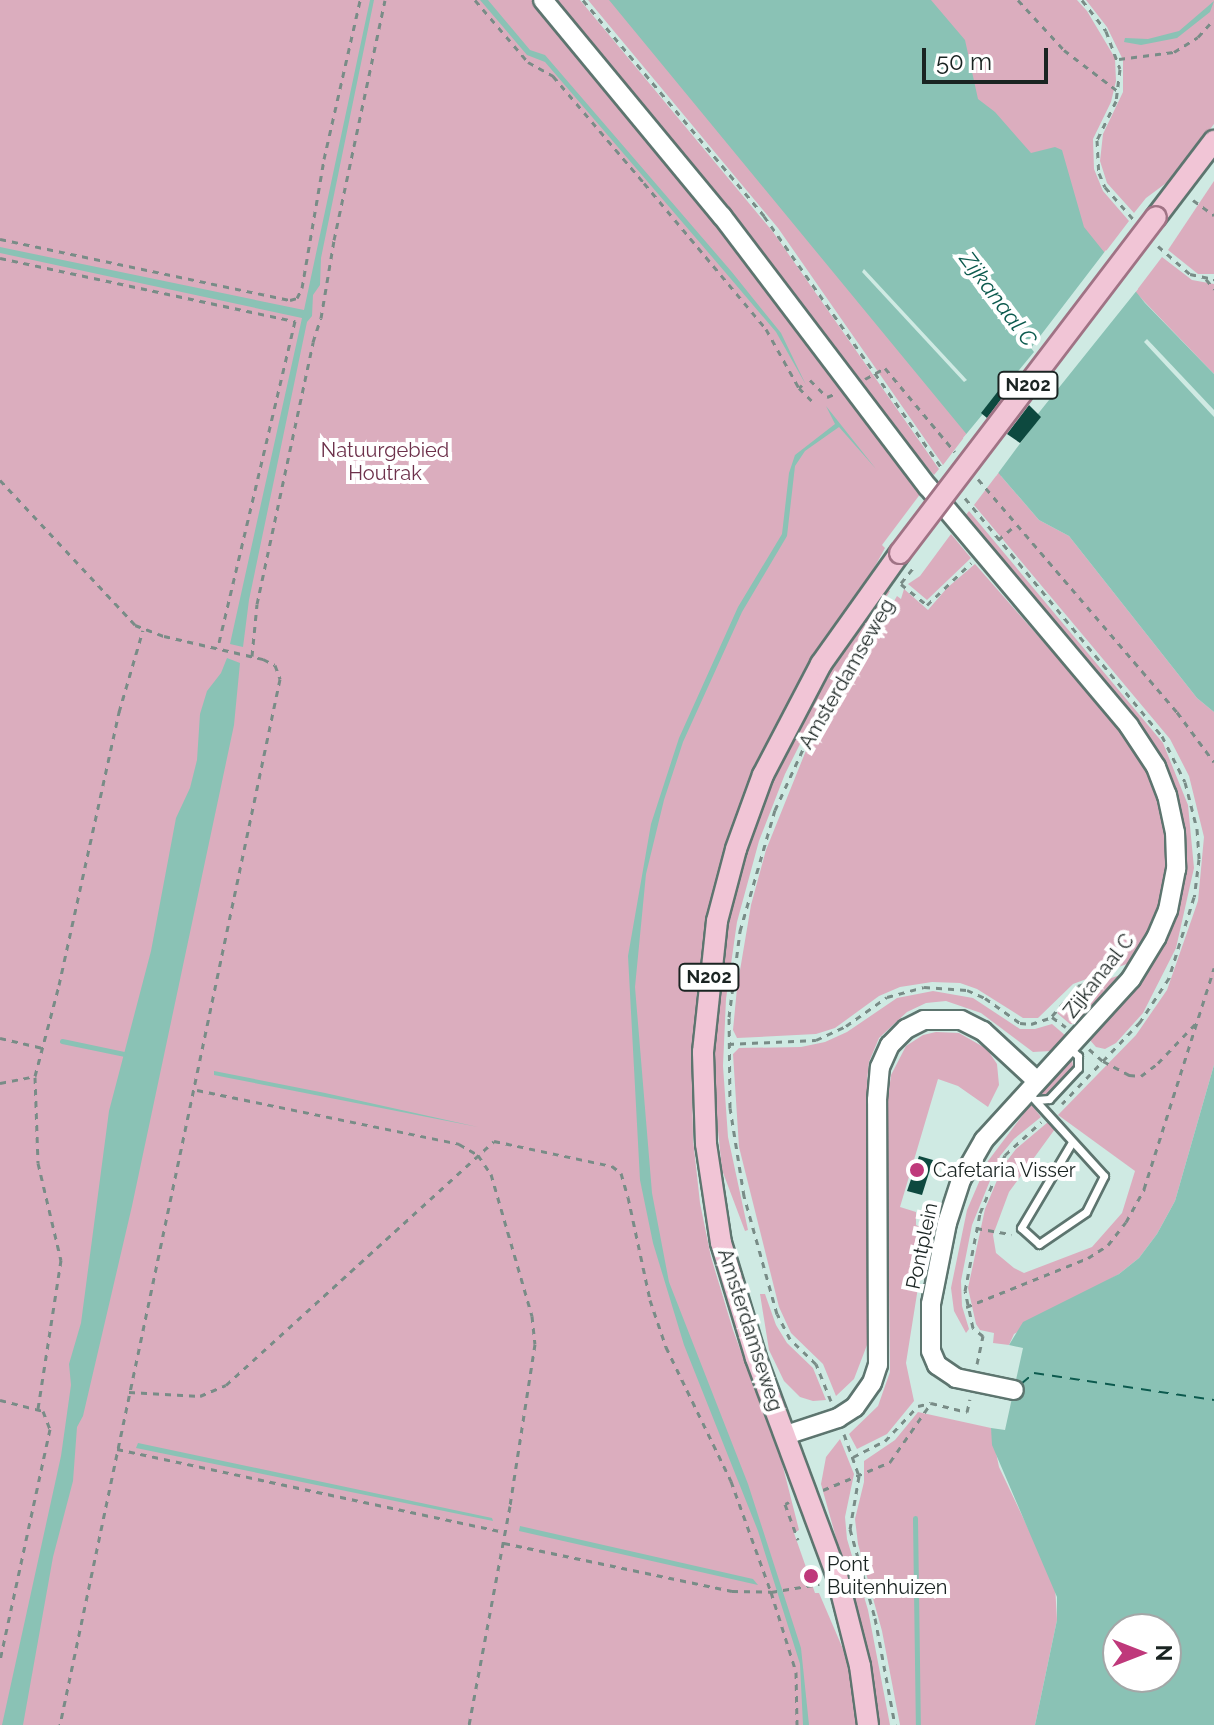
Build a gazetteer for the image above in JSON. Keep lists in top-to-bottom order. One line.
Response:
{"streets":{"main road":["N202","Amsterdamseweg"],"street":["Zijkanaal C","Pontplein"]},"crossings":[["N202","Amsterdamseweg"],["Zijkanaal C","Pontplein"]],"water":["Zijkanaal C"],"parks":["Natuurgebied Houtrak"],"places":["Cafetaria Visser","Pont Buitenhuizen"],"scale_bar":"50 m","north":"right"}
